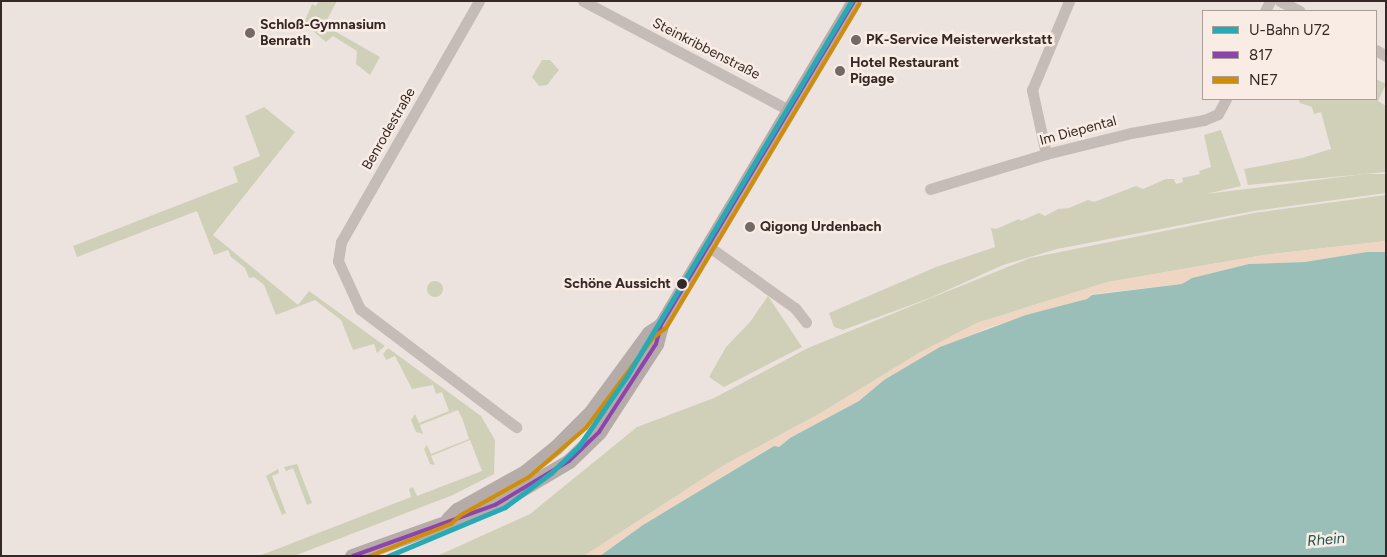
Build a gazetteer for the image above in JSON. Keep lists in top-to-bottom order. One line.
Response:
{"streets":{"street":["Steinkribbenstraße","Benrodestraße","Im Diepental"]},"water":["Rhein"],"places":["Schloß-Gymnasium Benrath","PK-Service Meisterwerkstatt","Hotel Restaurant Pigage","Qigong Urdenbach","Schöne Aussicht"],"lines":["metro line U72","transit line 817","transit line NE7"],"legend":["U-Bahn U72","817","NE7"]}
